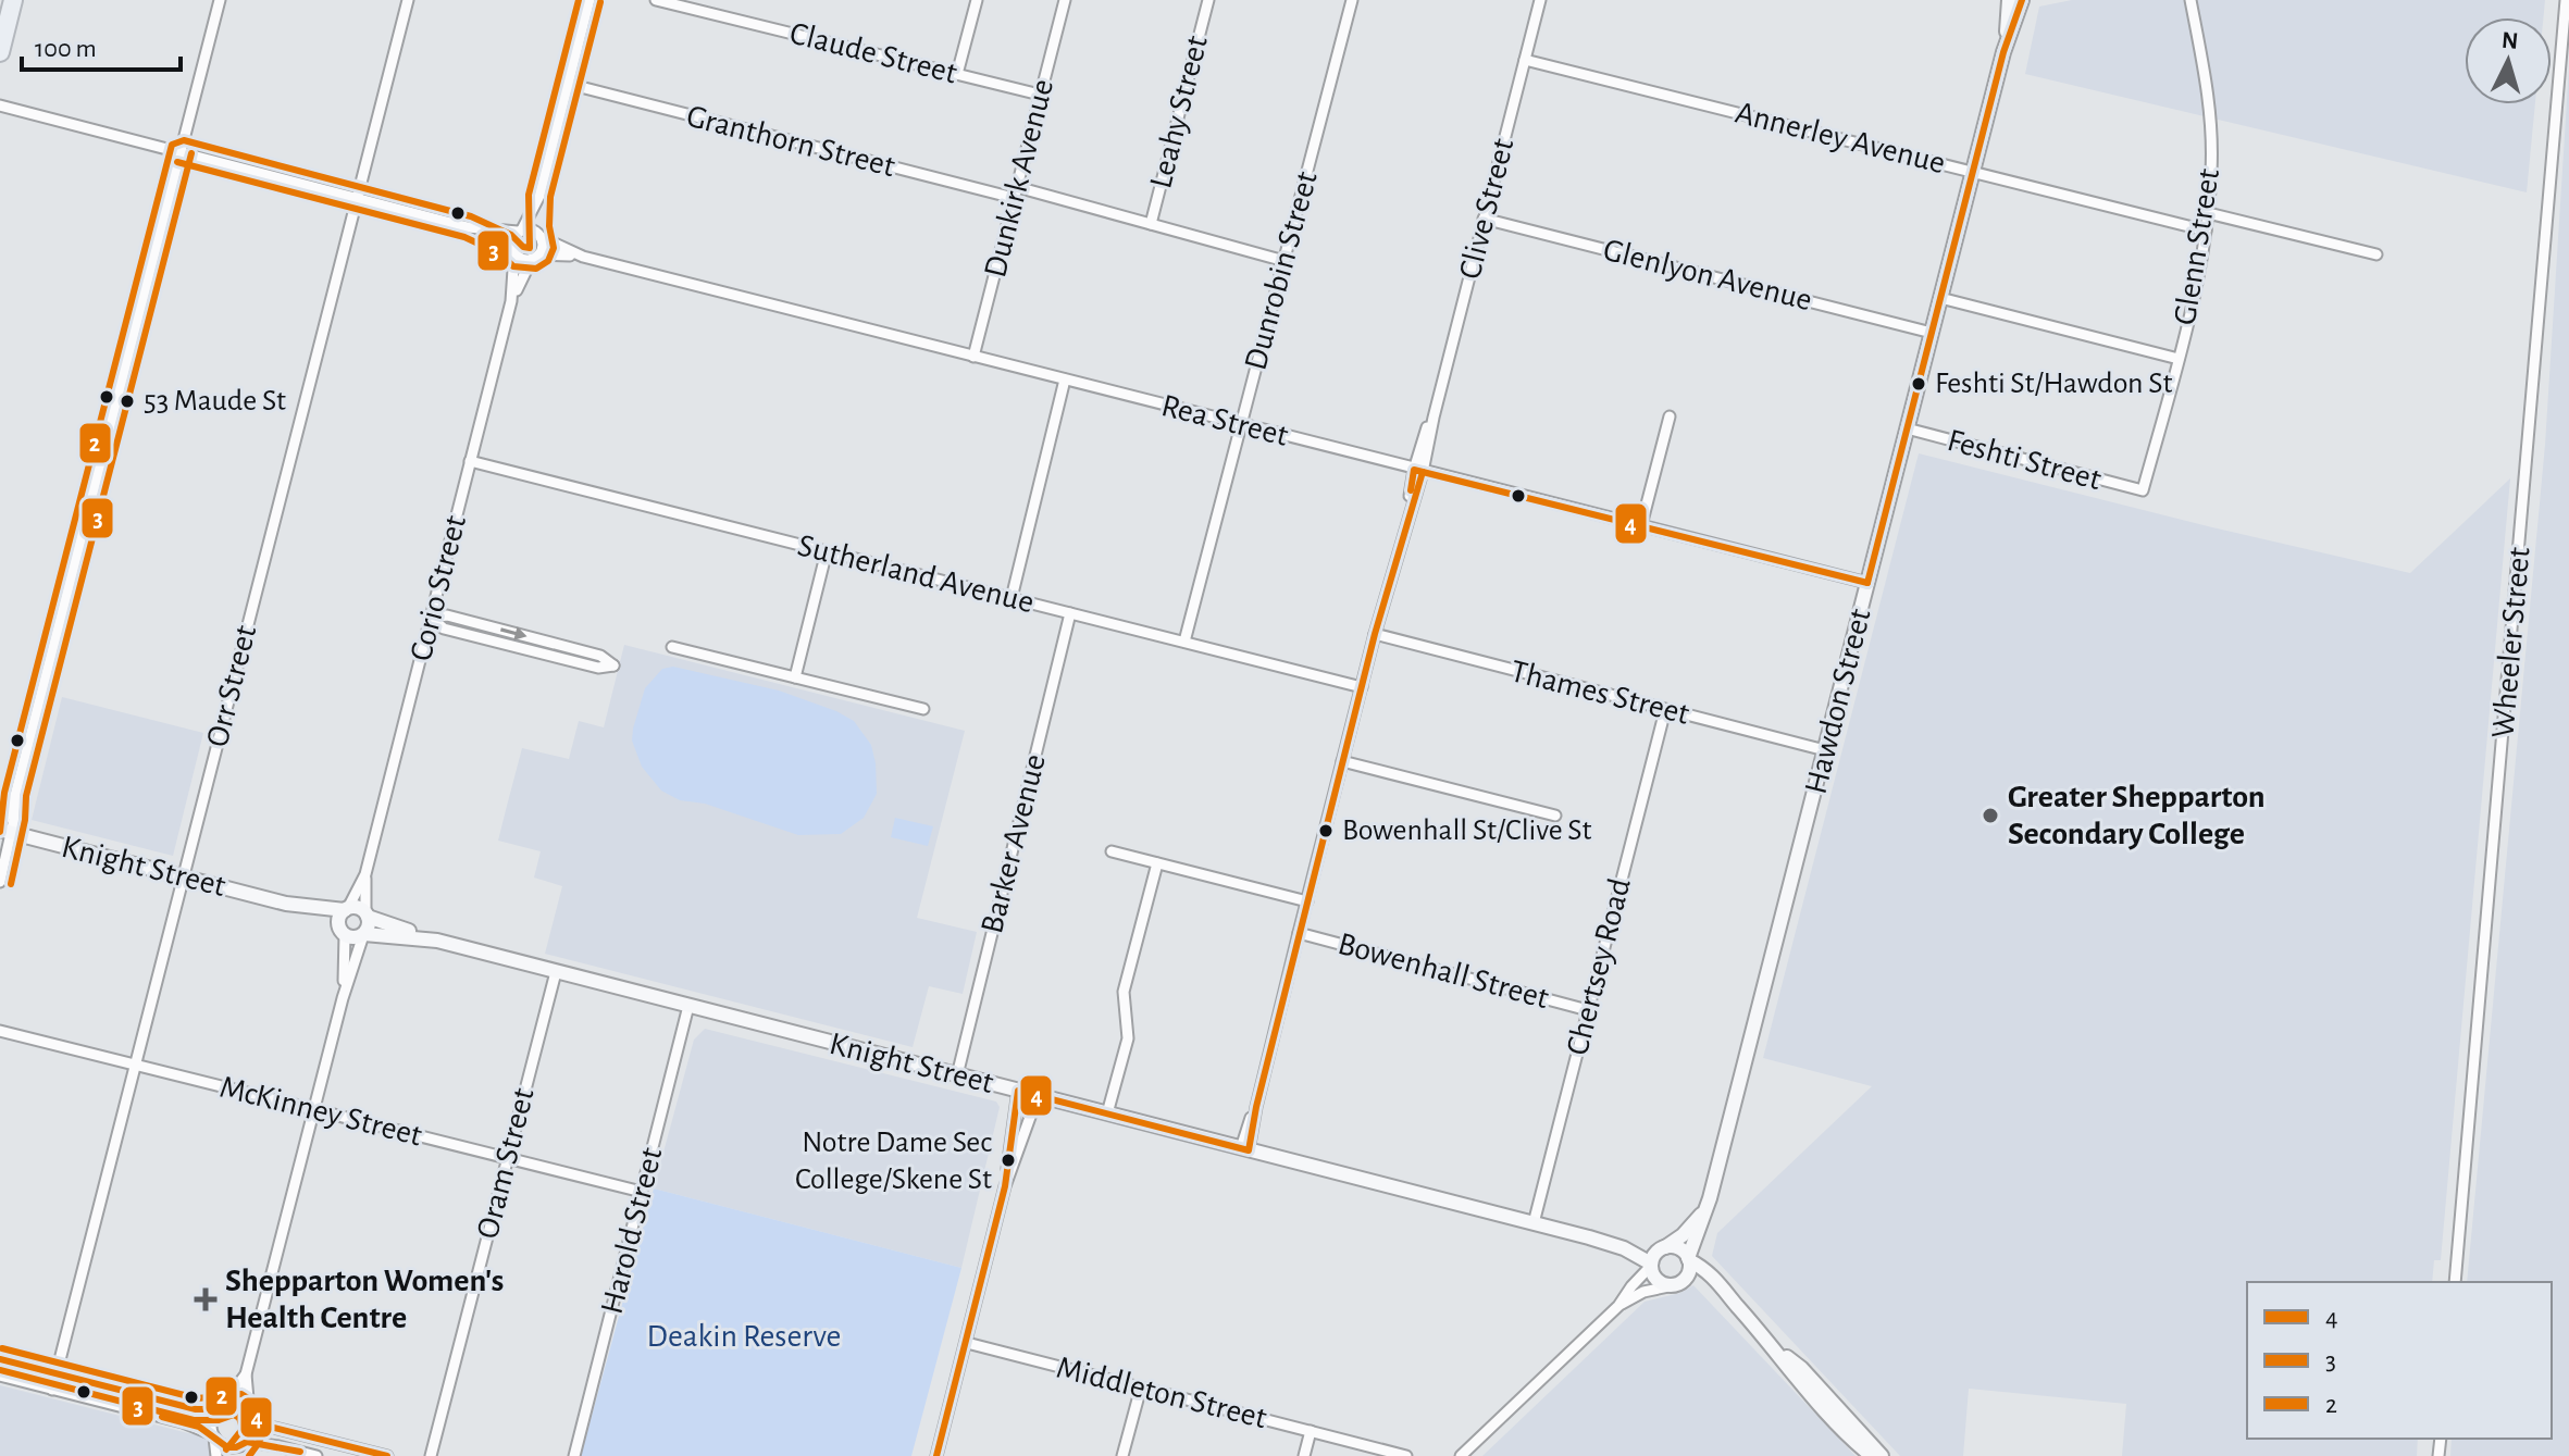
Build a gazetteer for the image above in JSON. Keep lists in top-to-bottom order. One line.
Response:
{"streets":{"street":["Claude Street","Leahy Street","Annerley Avenue","Granthorn Street","Dunkirk Avenue","Clive Street","Glenn Street","Dunrobin Street","Glenlyon Avenue","Rea Street","Feshti Street","Sutherland Avenue","Corio Street","Wheeler Street","Orr Street","Thames Street","Hawdon Street","Barker Avenue","Knight Street","Chertsey Road","Bowenhall Street","McKinney Street","Oram Street","Harold Street","Middleton Street"]},"crossings":[["Claude Street","Dunkirk Avenue"],["Leahy Street","Granthorn Street"],["Annerley Avenue","Clive Street"],["Annerley Avenue","Glenn Street"],["Annerley Avenue","Hawdon Street"],["Granthorn Street","Dunkirk Avenue"],["Granthorn Street","Dunrobin Street"],["Dunkirk Avenue","Rea Street"],["Clive Street","Glenlyon Avenue"],["Clive Street","Rea Street"],["Clive Street","Sutherland Avenue"],["Clive Street","Thames Street"],["Clive Street","Knight Street"],["Clive Street","Bowenhall Street"],["Glenn Street","Feshti Street"],["Dunrobin Street","Rea Street"],["Dunrobin Street","Sutherland Avenue"],["Glenlyon Avenue","Hawdon Street"],["Rea Street","Corio Street"],["Rea Street","Hawdon Street"],["Feshti Street","Hawdon Street"],["Sutherland Avenue","Corio Street"],["Sutherland Avenue","Barker Avenue"],["Corio Street","Knight Street"],["Orr Street","Knight Street"],["Orr Street","McKinney Street"],["Thames Street","Hawdon Street"],["Thames Street","Chertsey Road"],["Hawdon Street","Knight Street"],["Barker Avenue","Knight Street"],["Knight Street","Chertsey Road"],["Knight Street","Oram Street"],["Knight Street","Harold Street"],["Chertsey Road","Bowenhall Street"],["McKinney Street","Oram Street"],["McKinney Street","Harold Street"]],"parks":["Deakin Reserve"],"places":{"other":["Feshti St/Hawdon St","53 Maude St","Greater Shepparton Secondary College","Bowenhall St/Clive St","Notre Dame Sec College/Skene St"],"health":["Shepparton Women's Health Centre"]},"lines":["transit line 4","transit line 2","transit line 3"],"legend":["4","3","2"],"scale_bar":"100 m","north":"top"}
